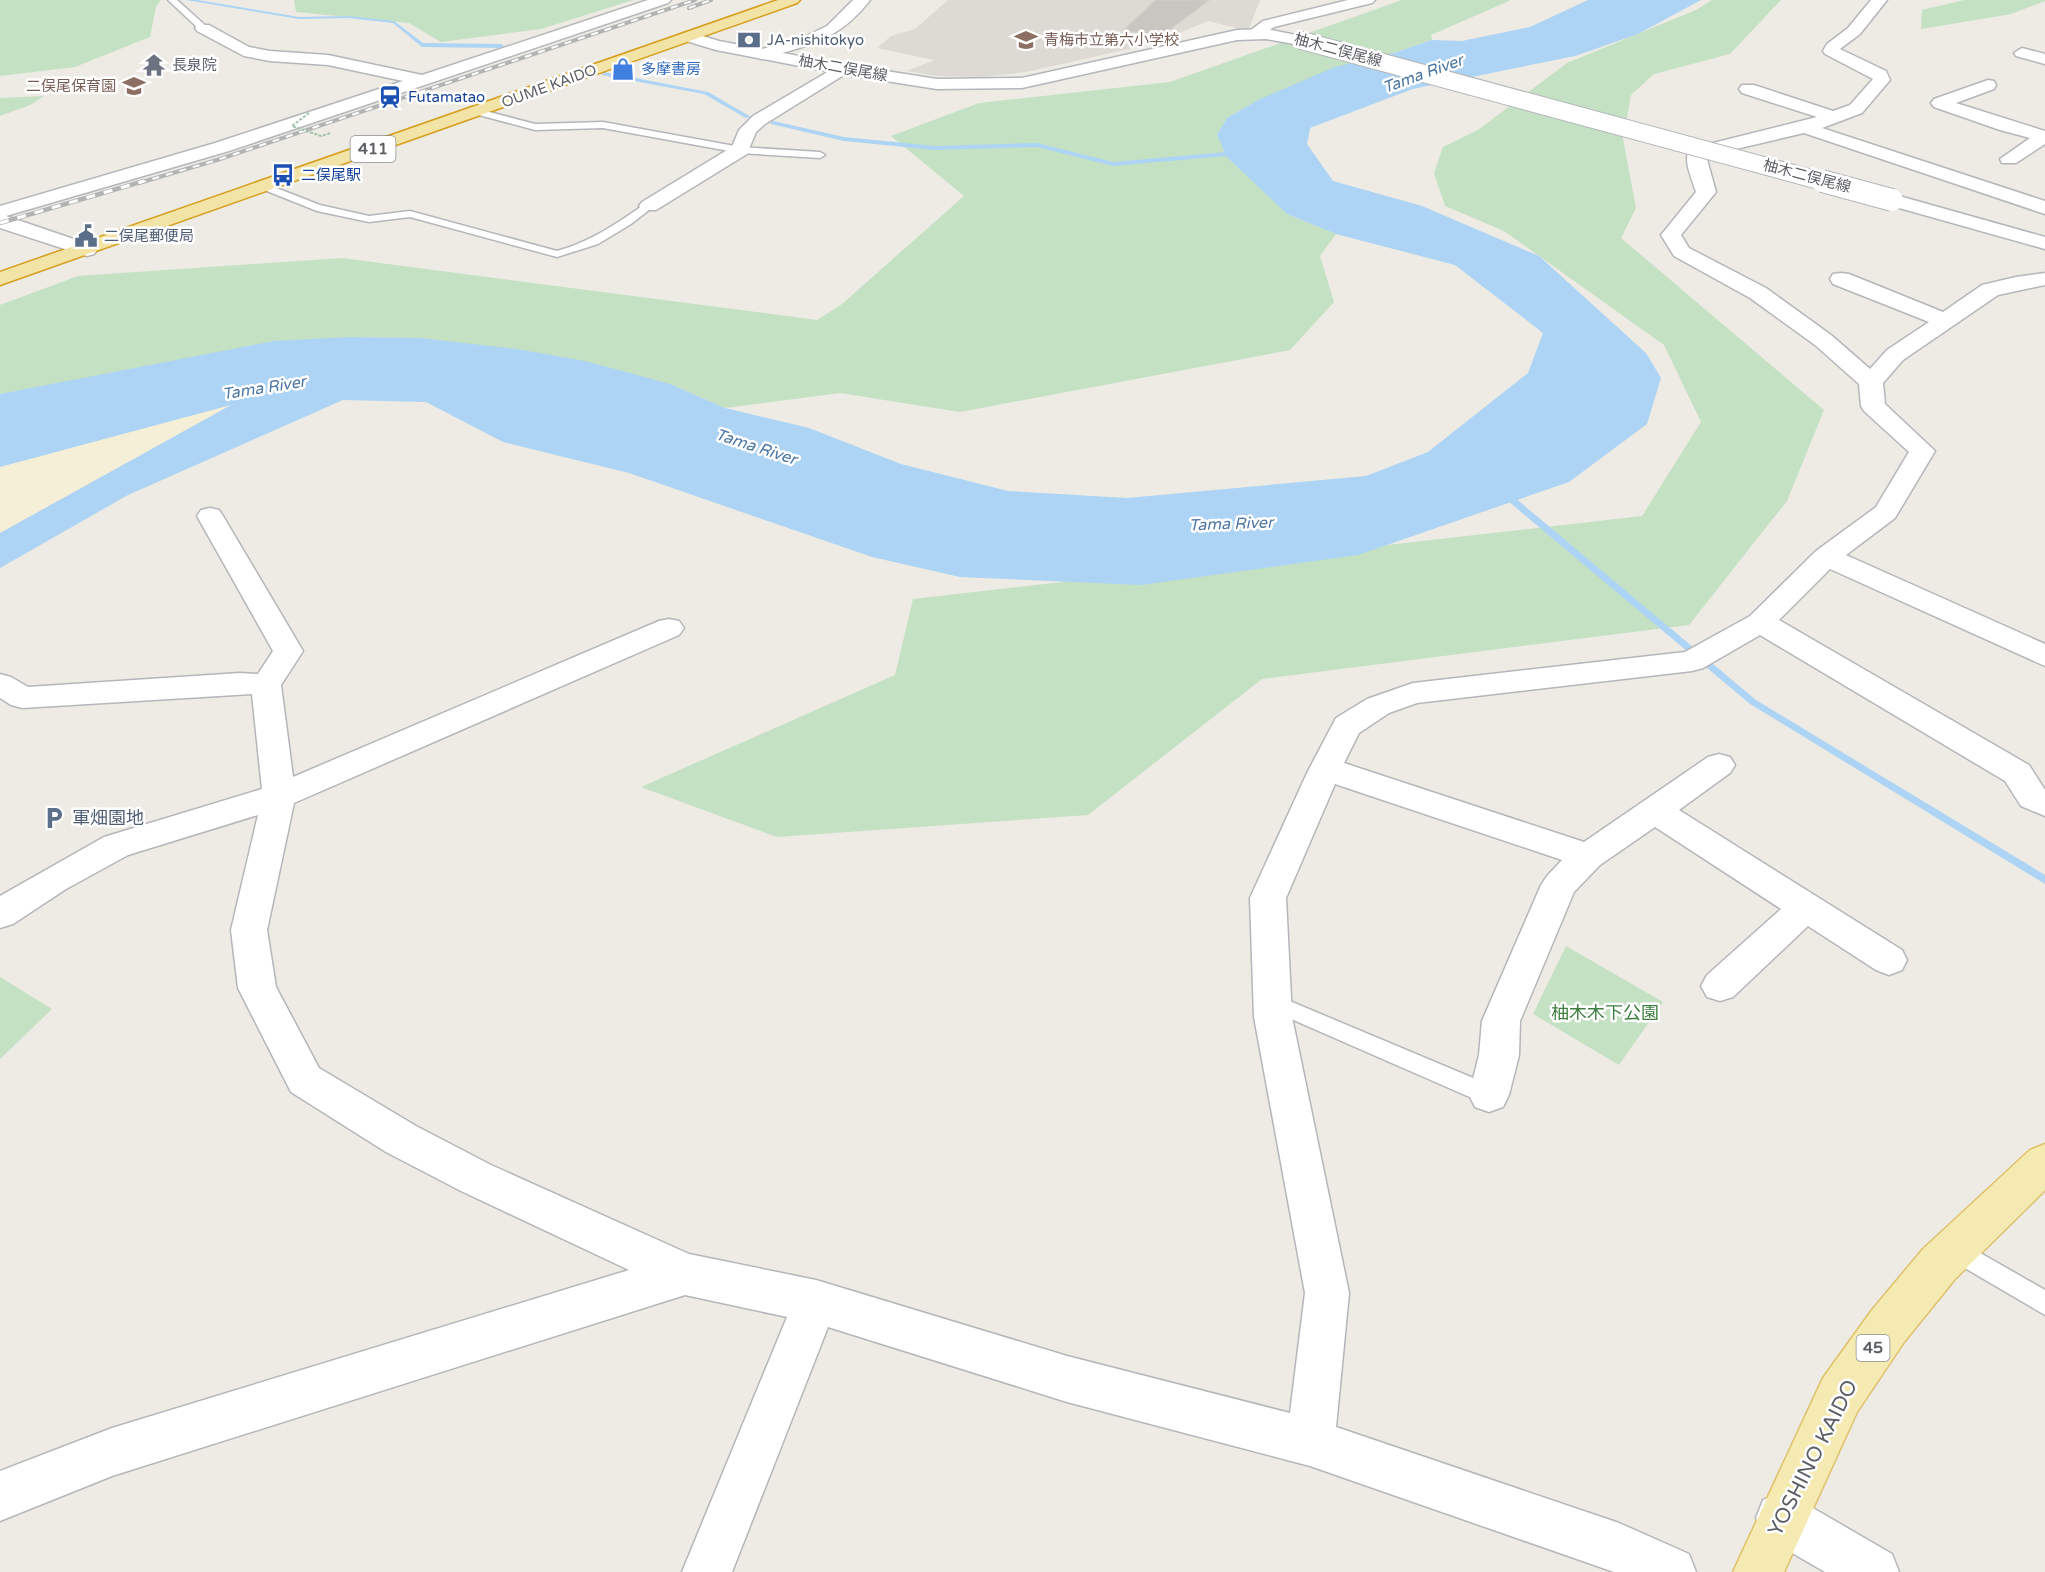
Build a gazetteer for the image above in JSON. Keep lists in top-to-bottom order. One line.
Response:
{"streets":{"highway":["OUME KAIDO","411"],"main road":["45","YOSHINO KAIDO"],"street":["柚木二俣尾線"]},"crossings":[["柚木二俣尾線","OUME KAIDO"]],"water":["Tama River"],"parks":["柚木木下公園"],"places":{"bank":["JA-nishitokyo"],"school or university":["青梅市立第六小学校","二俣尾保育園"],"temple":["長泉院"],"shop":["多摩書房"],"station":["Futamatao"],"bus stop":["二俣尾駅"],"public building":["二俣尾郵便局"],"parking":["軍畑園地"]}}
